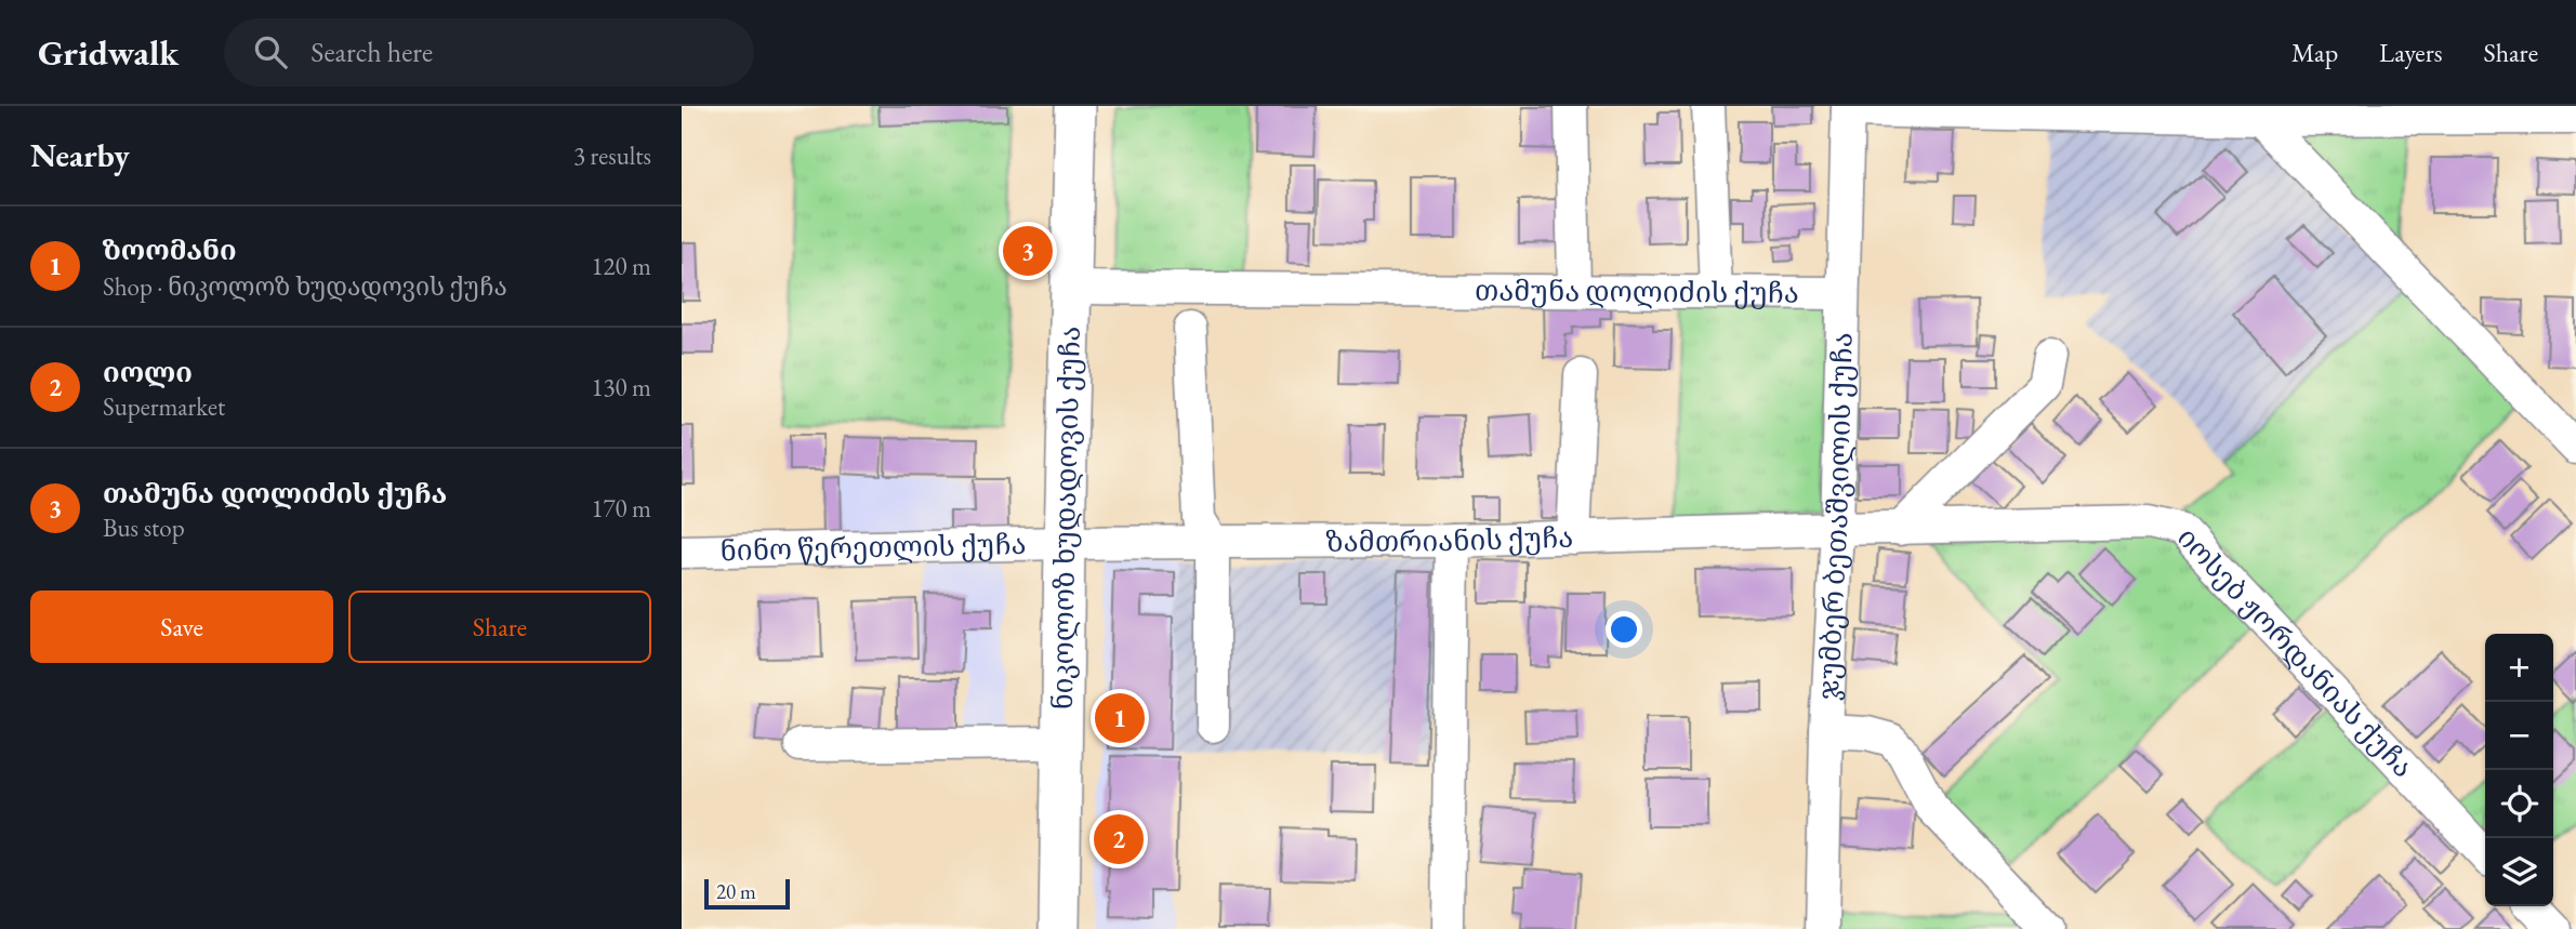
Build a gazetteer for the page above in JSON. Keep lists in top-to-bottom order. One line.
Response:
{"streets":{"main road":["ნიკოლოზ ხუდადოვის ქუჩა"],"street":["თამუნა დოლიძის ქუჩა","ჯუმბერ ბეთაშვილის ქუჩა","ზამთრიანის ქუჩა","ნინო წერეთლის ქუჩა","იოსებ ჟორდანიას ქუჩა"]},"crossings":[["თამუნა დოლიძის ქუჩა","ნიკოლოზ ხუდადოვის ქუჩა"],["თამუნა დოლიძის ქუჩა","ჯუმბერ ბეთაშვილის ქუჩა"],["ნიკოლოზ ხუდადოვის ქუჩა","ზამთრიანის ქუჩა"],["ნიკოლოზ ხუდადოვის ქუჩა","ნინო წერეთლის ქუჩა"],["ჯუმბერ ბეთაშვილის ქუჩა","ზამთრიანის ქუჩა"],["ჯუმბერ ბეთაშვილის ქუჩა","იოსებ ჟორდანიას ქუჩა"],["ზამთრიანის ქუჩა","ნინო წერეთლის ქუჩა"],["ზამთრიანის ქუჩა","იოსებ ჟორდანიას ქუჩა"]],"scale_bar":"20 m","page":{"header":"Gridwalk","search":"Search here","nav":["Map","Layers","Share"],"heading":["Nearby","3 results"],"list":[{"mark":"1","name":"ზოომანი","note":"Shop · ნიკოლოზ ხუდადოვის ქუჩა","value":"120 m"},{"mark":"2","name":"იოლი","note":"Supermarket","value":"130 m"},{"mark":"3","name":"თამუნა დოლიძის ქუჩა","note":"Bus stop","value":"170 m"}],"pins":["3","1","2"],"buttons":["Save","Share"],"map_buttons":["+","−"],"scale":"20 m"}}
